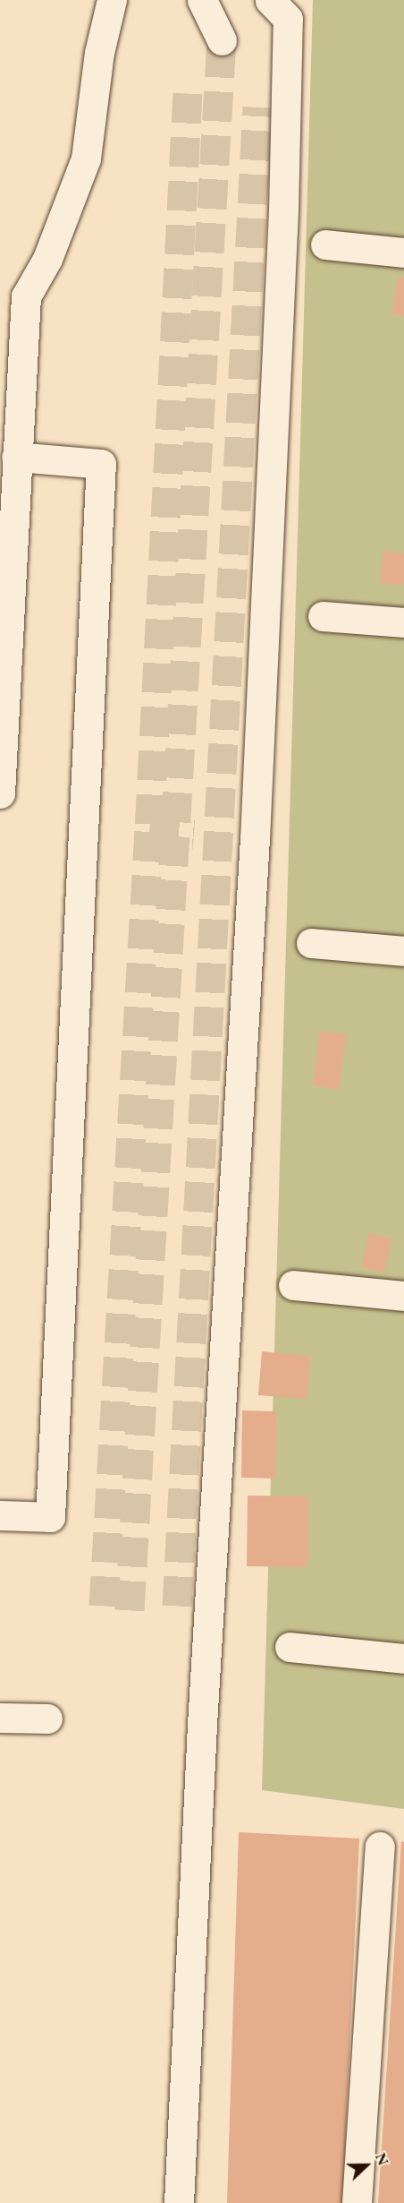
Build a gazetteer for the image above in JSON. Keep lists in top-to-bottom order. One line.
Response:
{"north":"right"}
